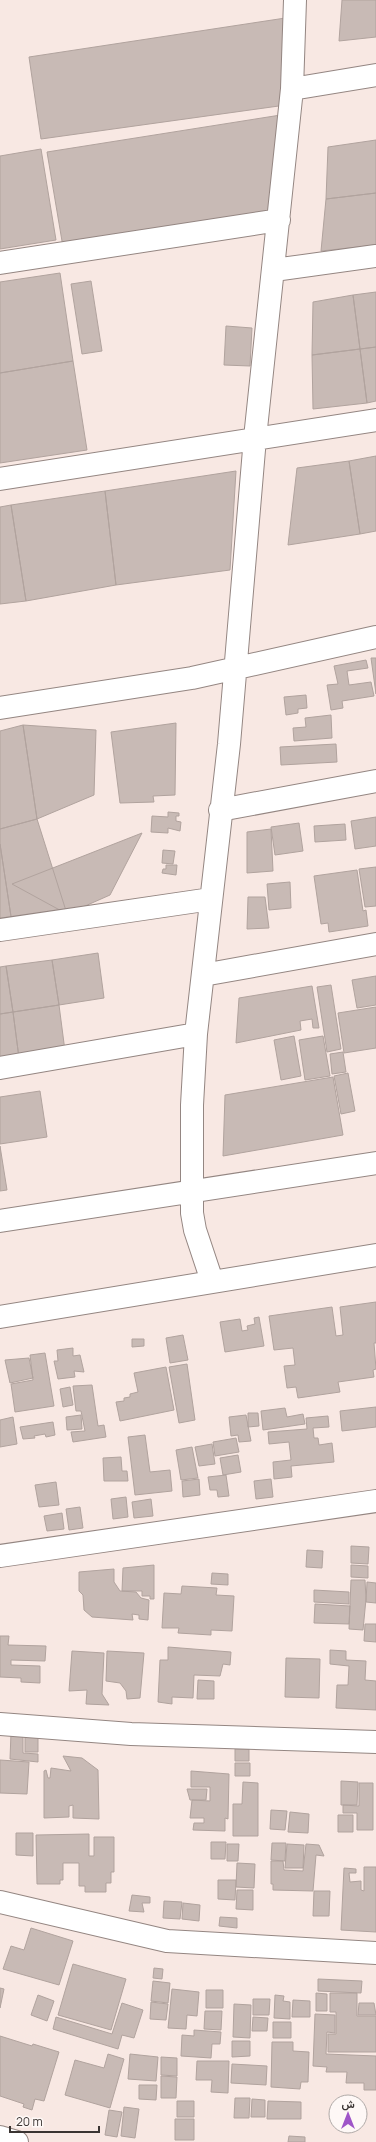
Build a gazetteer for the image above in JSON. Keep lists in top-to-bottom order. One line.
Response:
{"scale_bar":"20 m","north":"top"}
